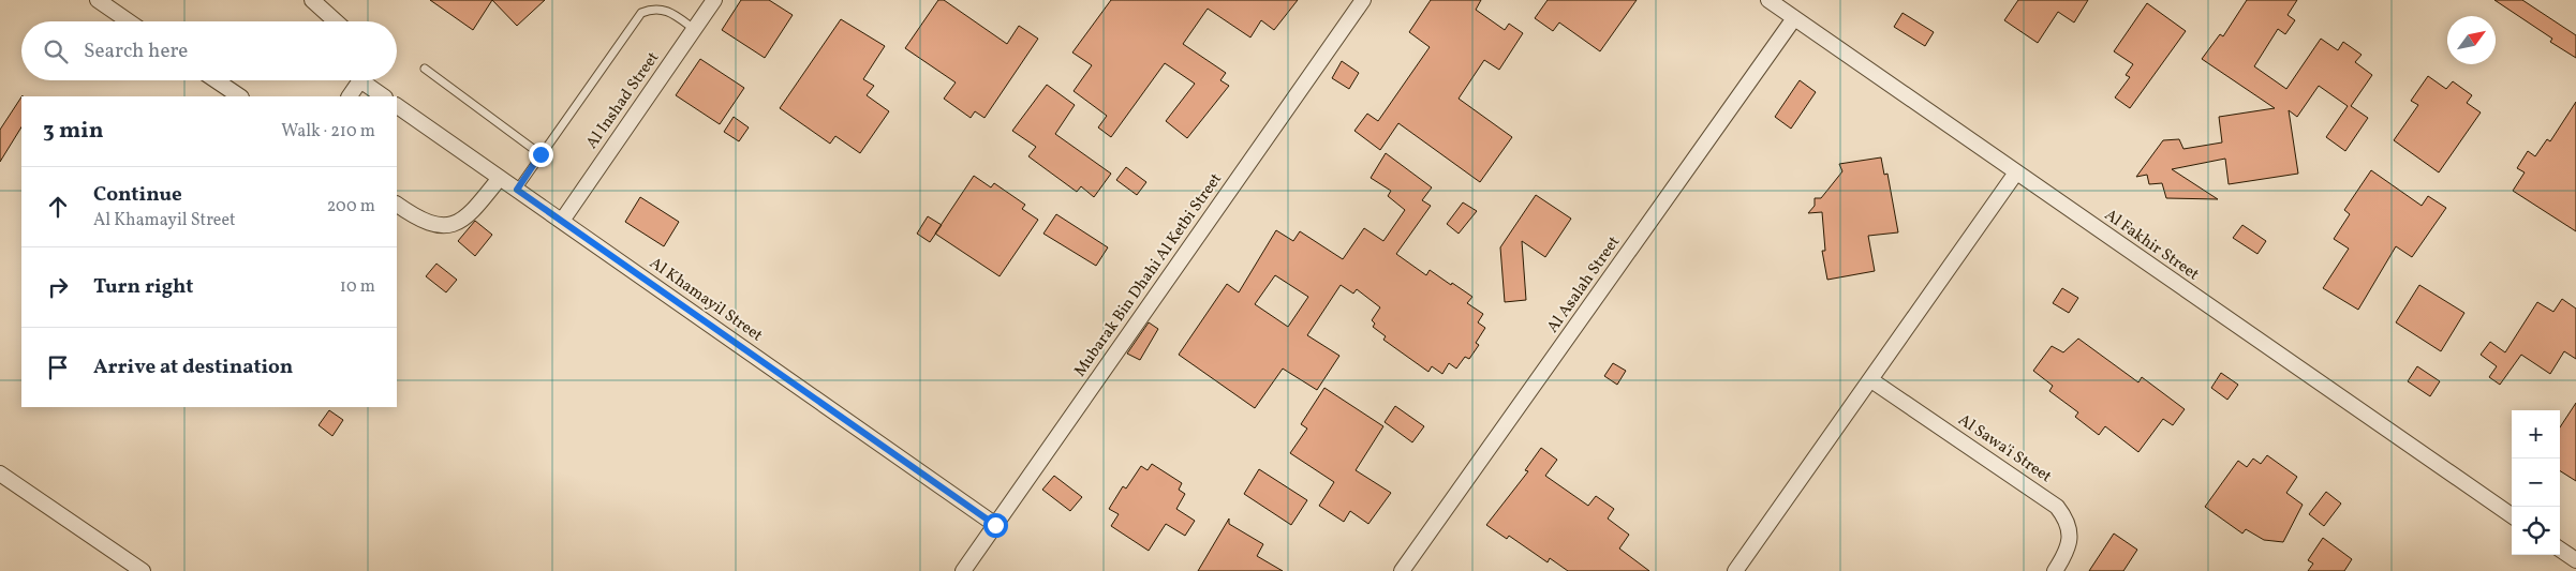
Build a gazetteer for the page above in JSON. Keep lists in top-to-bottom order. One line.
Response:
{"streets":{"street":["Al Inshad Street","Al Fakhir Street","Mubarak Bin Dhahi Al Ketbi Street","Al Asalah Street","Al Khamayil Street","Al Sawa'i Street"]},"crossings":[["Al Inshad Street","Al Khamayil Street"],["Al Fakhir Street","Al Asalah Street"],["Mubarak Bin Dhahi Al Ketbi Street","Al Khamayil Street"]],"north":"top right","page":{"search":"Search here","heading":["3 min","Walk · 210 m"],"list":[["Continue","Al Khamayil Street","200 m"],["Turn right","10 m"],"Arrive at destination"],"map_buttons":["+","−"]}}
